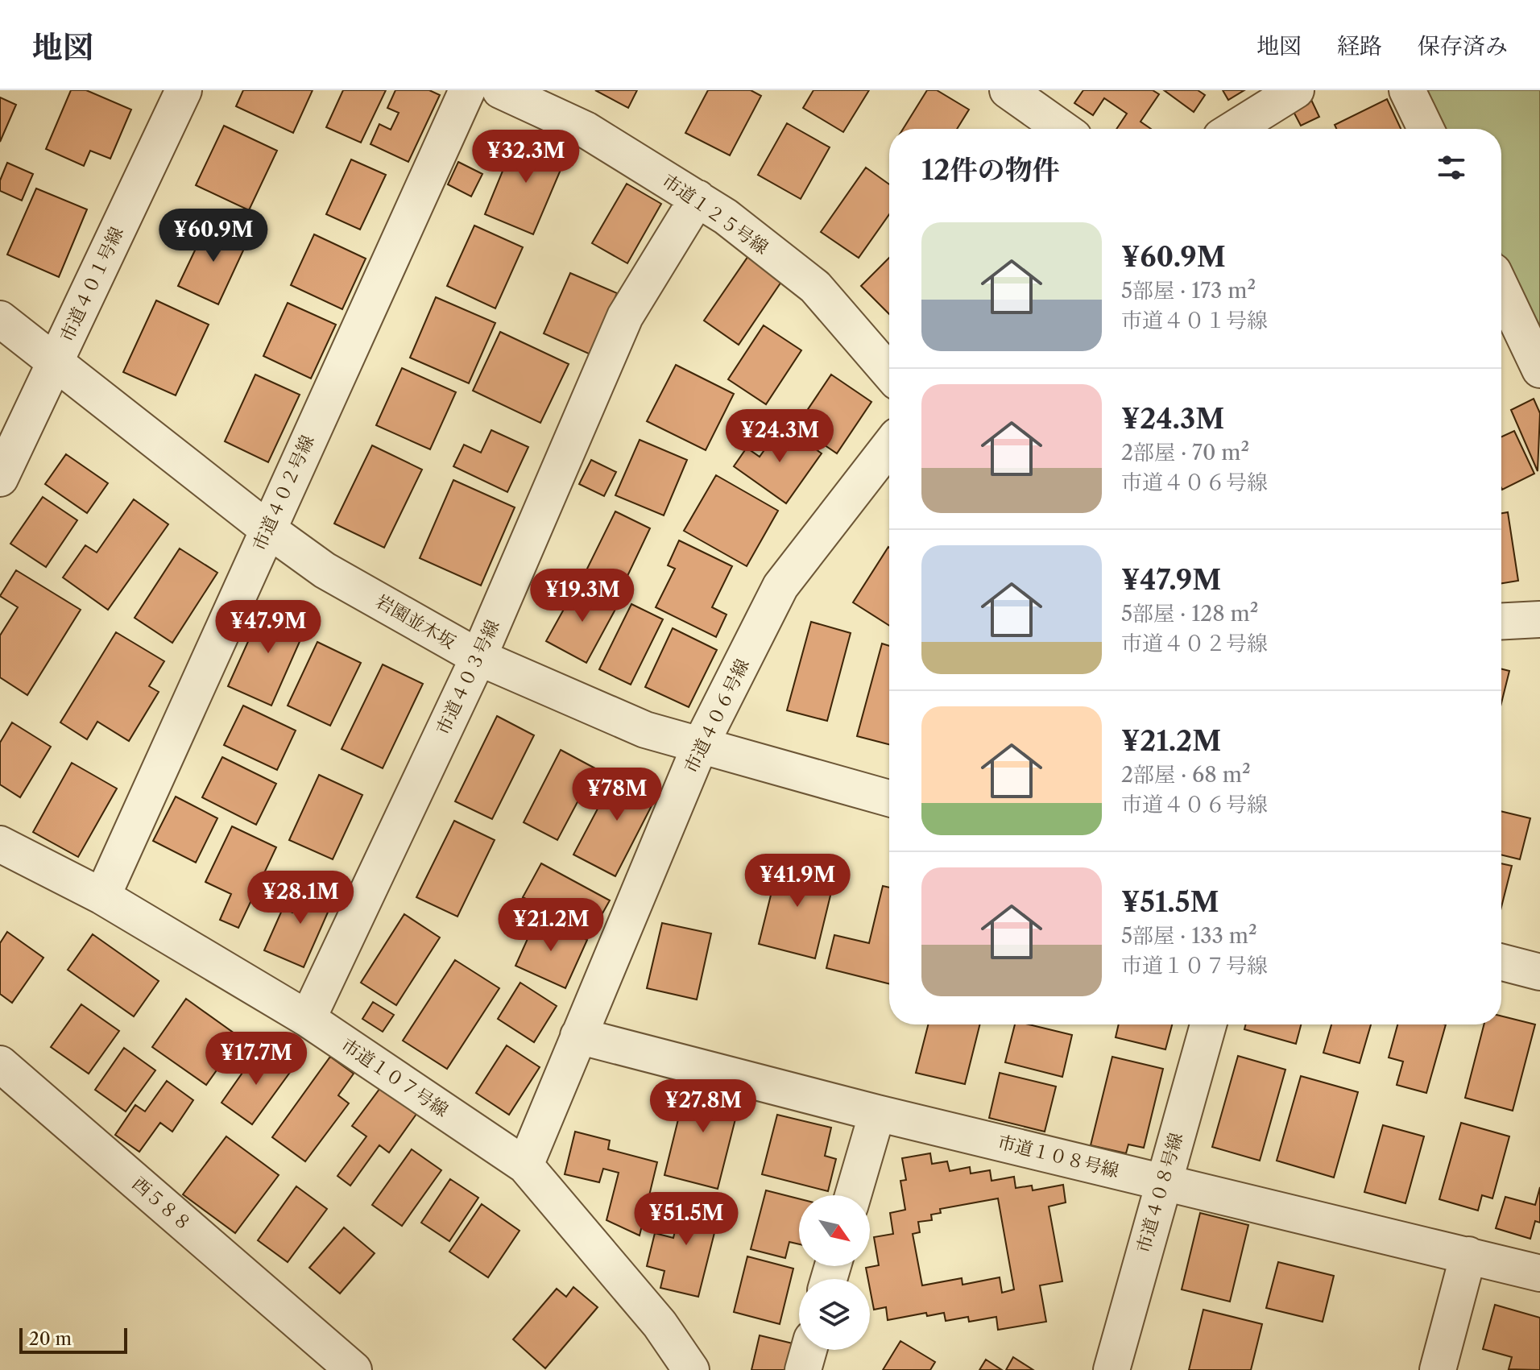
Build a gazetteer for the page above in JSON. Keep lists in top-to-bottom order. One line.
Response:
{"streets":{"street":["市道１２５号線","市道４０１号線","市道４０２号線","岩園並木坂","市道４０３号線","市道４０６号線","市道１０７号線","市道１０８号線","市道４０８号線","西５８８"]},"crossings":[["市道１２５号線","市道４０３号線"],["市道４０１号線","岩園並木坂"],["市道４０２号線","岩園並木坂"],["市道４０２号線","市道１０７号線"],["岩園並木坂","市道４０３号線"],["岩園並木坂","市道４０６号線"],["市道４０３号線","市道１０７号線"],["市道４０６号線","市道１０７号線"],["市道４０６号線","市道１０８号線"],["市道１０８号線","市道４０８号線"]],"scale_bar":"20 m","north":"bottom right","page":{"header":"地図","nav":["地図","経路","保存済み"],"heading":"12件の物件","price":["¥32.3M","¥60.9M","¥24.3M","¥19.3M","¥47.9M","¥78M","¥41.9M","¥28.1M","¥21.2M","¥17.7M","¥27.8M","¥51.5M"],"list":[{"name":"¥60.9M","note":"5部屋 · 173 m² · 市道４０１号線"},{"name":"¥24.3M","note":"2部屋 · 70 m² · 市道４０６号線"},{"name":"¥47.9M","note":"5部屋 · 128 m² · 市道４０２号線"},{"name":"¥21.2M","note":"2部屋 · 68 m² · 市道４０６号線"},{"name":"¥51.5M","note":"5部屋 · 133 m² · 市道１０７号線"}],"scale":"20 m"}}
